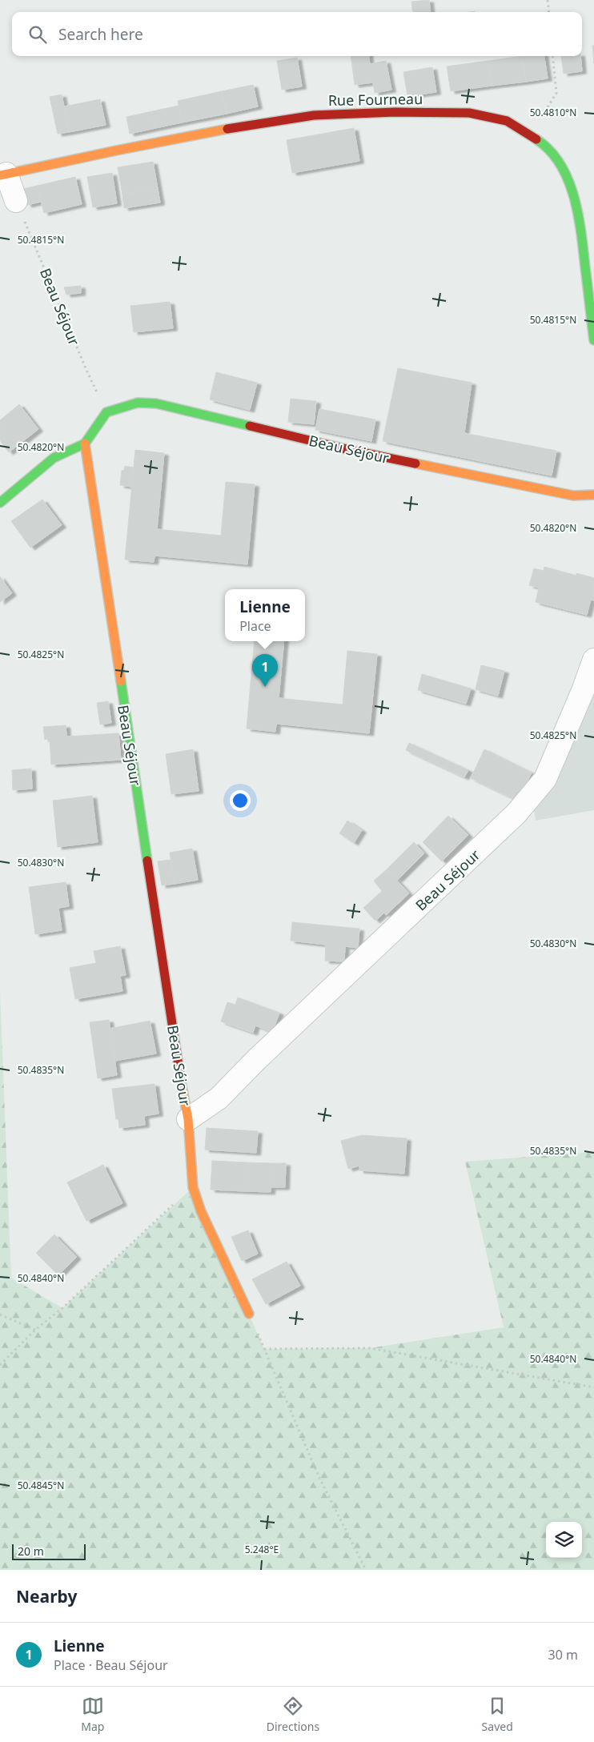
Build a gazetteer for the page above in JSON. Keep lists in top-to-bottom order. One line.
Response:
{"streets":{"street":["Rue Fourneau","Beau Séjour"]},"scale_bar":"20 m","page":{"search":"Search here","popup":["Lienne","Place"],"pins":"1","scale":"20 m","heading":"Nearby","list":[{"mark":"1","name":"Lienne","note":"Place · Beau Séjour","value":"30 m"}],"nav":["Map","Directions","Saved"]},"coordinates":["50.4810°N","50.4815°N","50.4820°N","50.4825°N","50.4830°N","50.4835°N","50.4840°N","50.4845°N","5.248°E"]}
